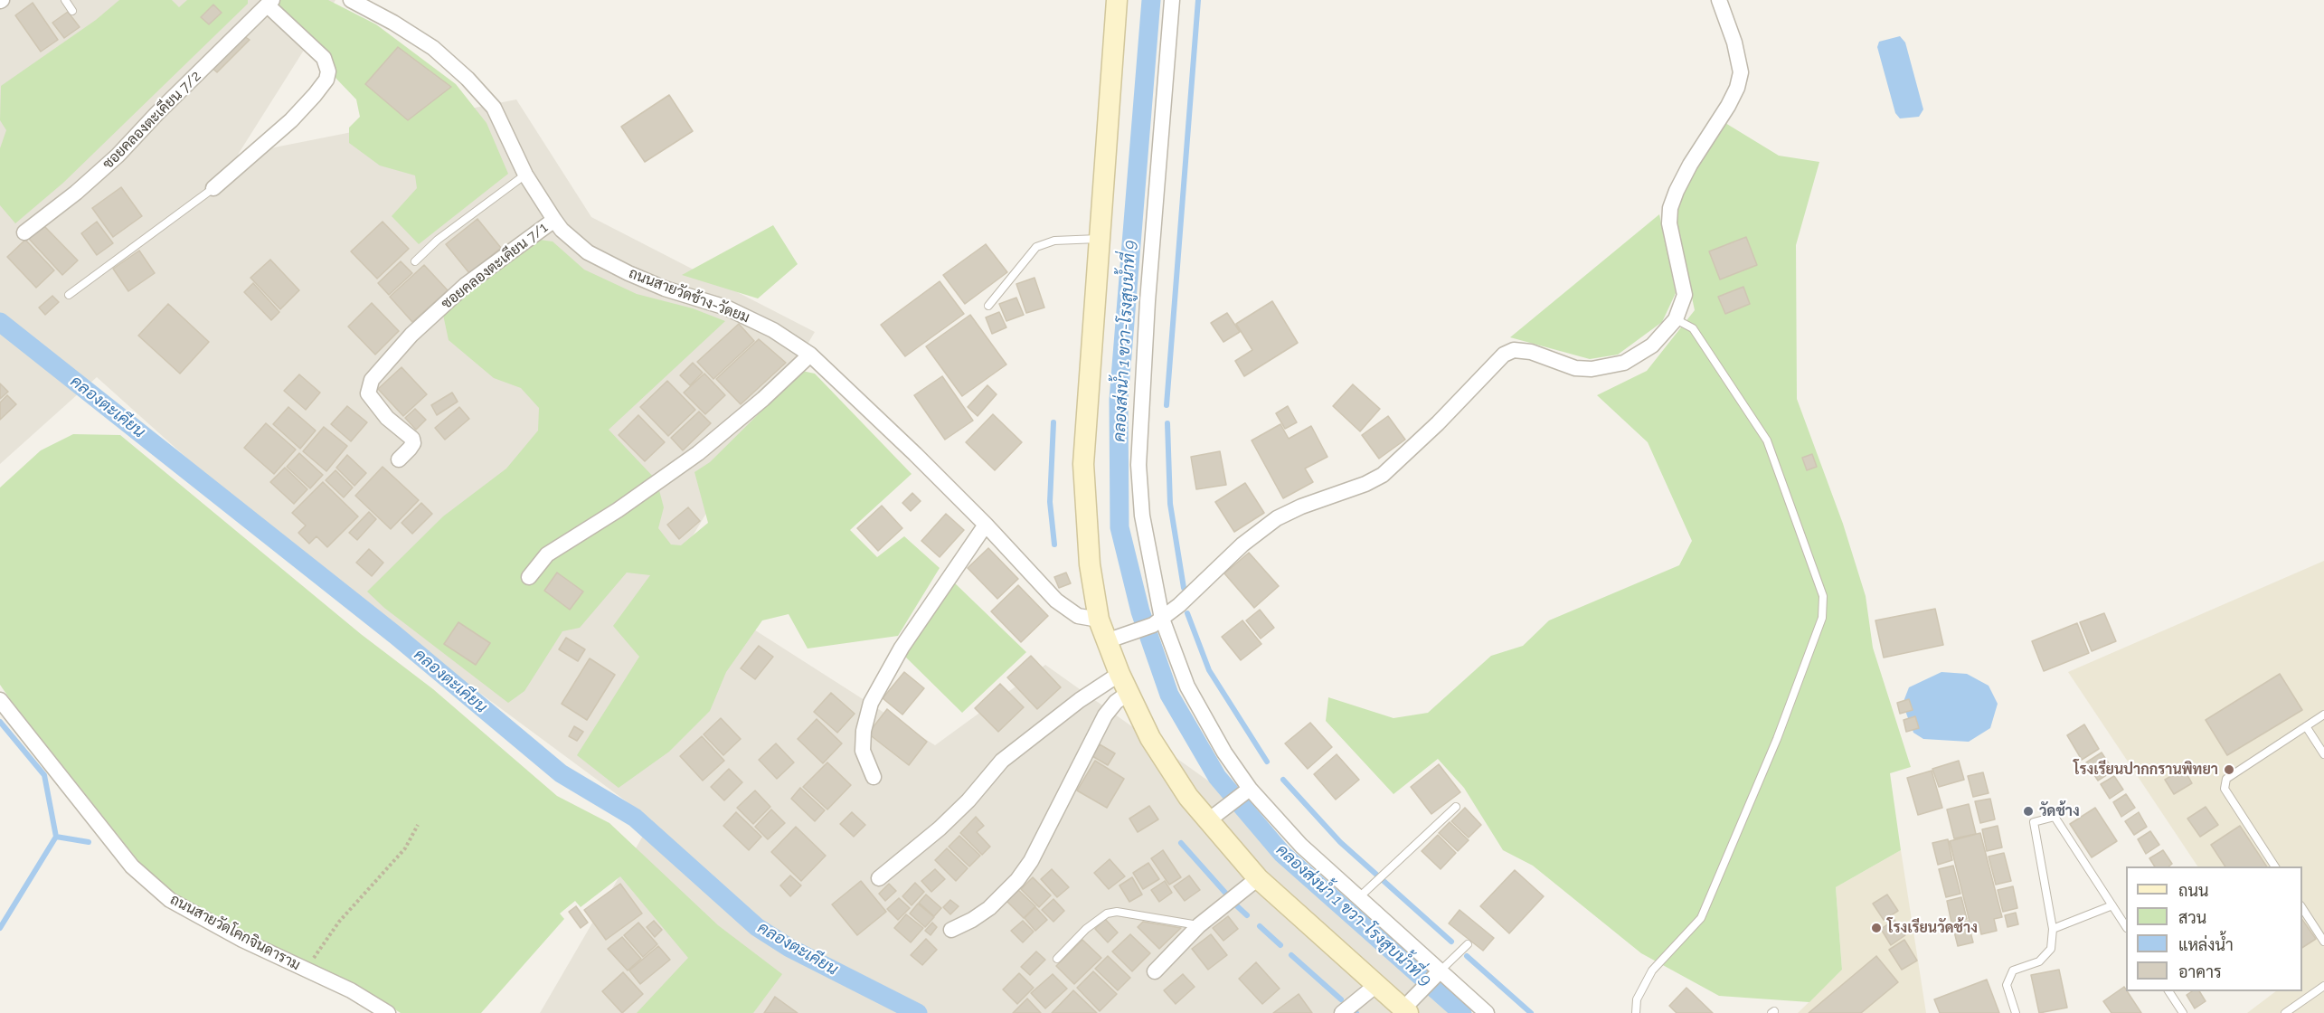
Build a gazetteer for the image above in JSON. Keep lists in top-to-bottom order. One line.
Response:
{"streets":{"street":["ซอยคลองตะเคียน 7/2","ซอยคลองตะเคียน 7/1","ถนนสายวัดช้าง-วัดยม","ถนนสายวัดโคกจินดาราม"]},"crossings":[["ซอยคลองตะเคียน 7/1","ถนนสายวัดช้าง-วัดยม"]],"water":["คลองส่งน้ำ 1 ขวา-โรงสูบน้ำที่ 9","คลองตะเคียน"],"places":["โรงเรียนปากกรานพิทยา","วัดช้าง","โรงเรียนวัดช้าง"],"legend":["ถนน","สวน","แหล่งน้ำ","อาคาร"]}
